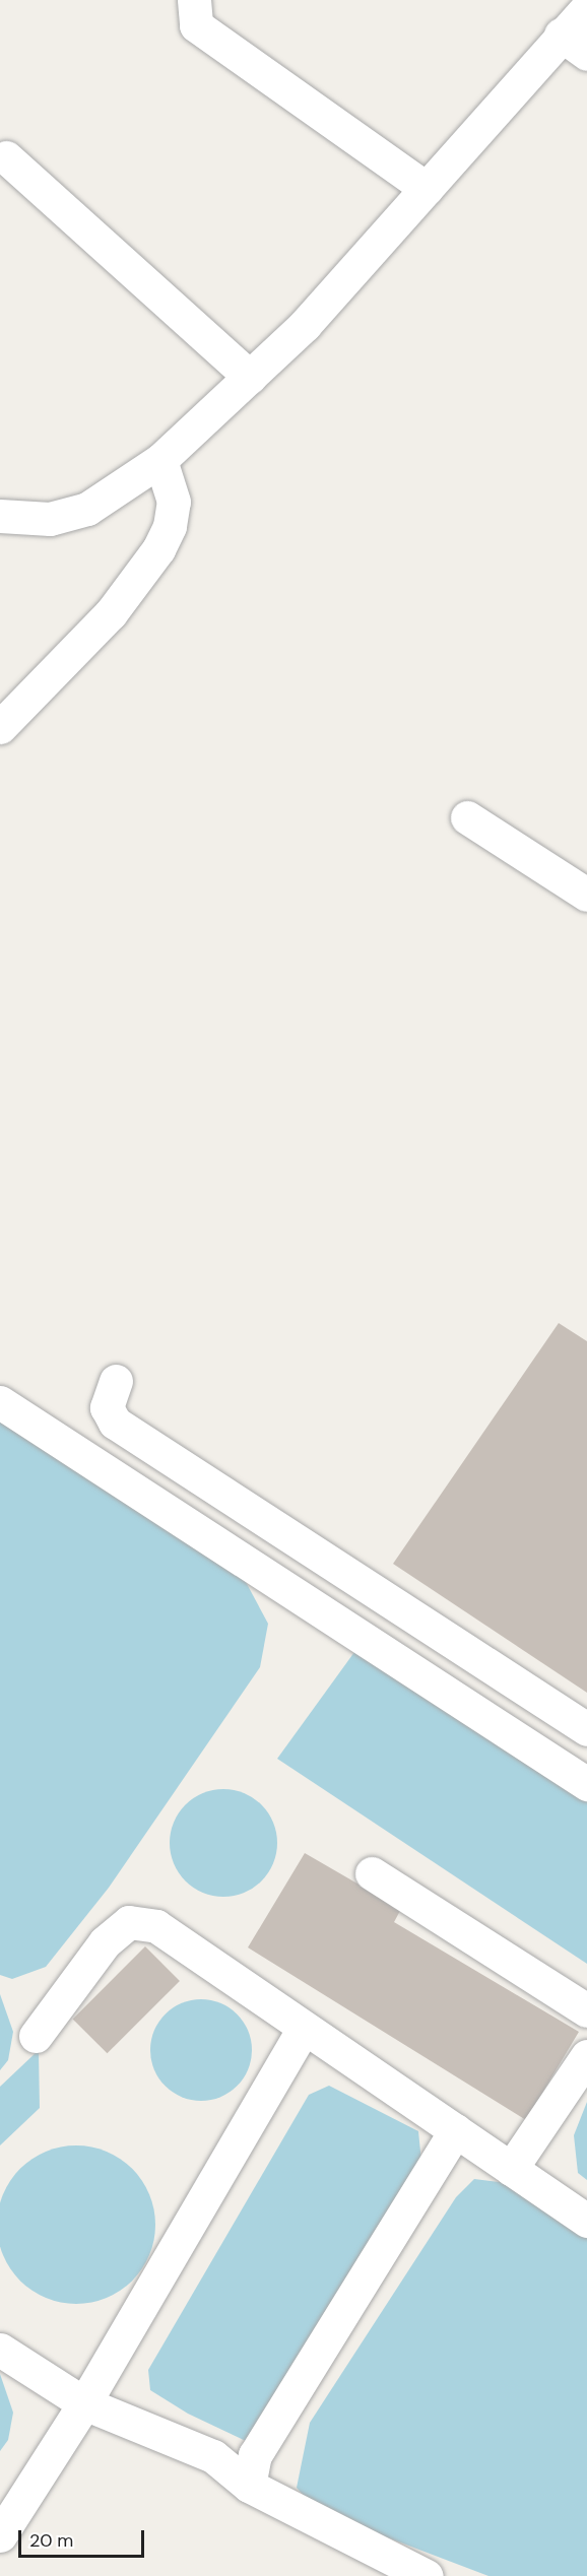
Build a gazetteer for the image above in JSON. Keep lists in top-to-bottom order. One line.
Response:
{"scale_bar":"20 m"}
